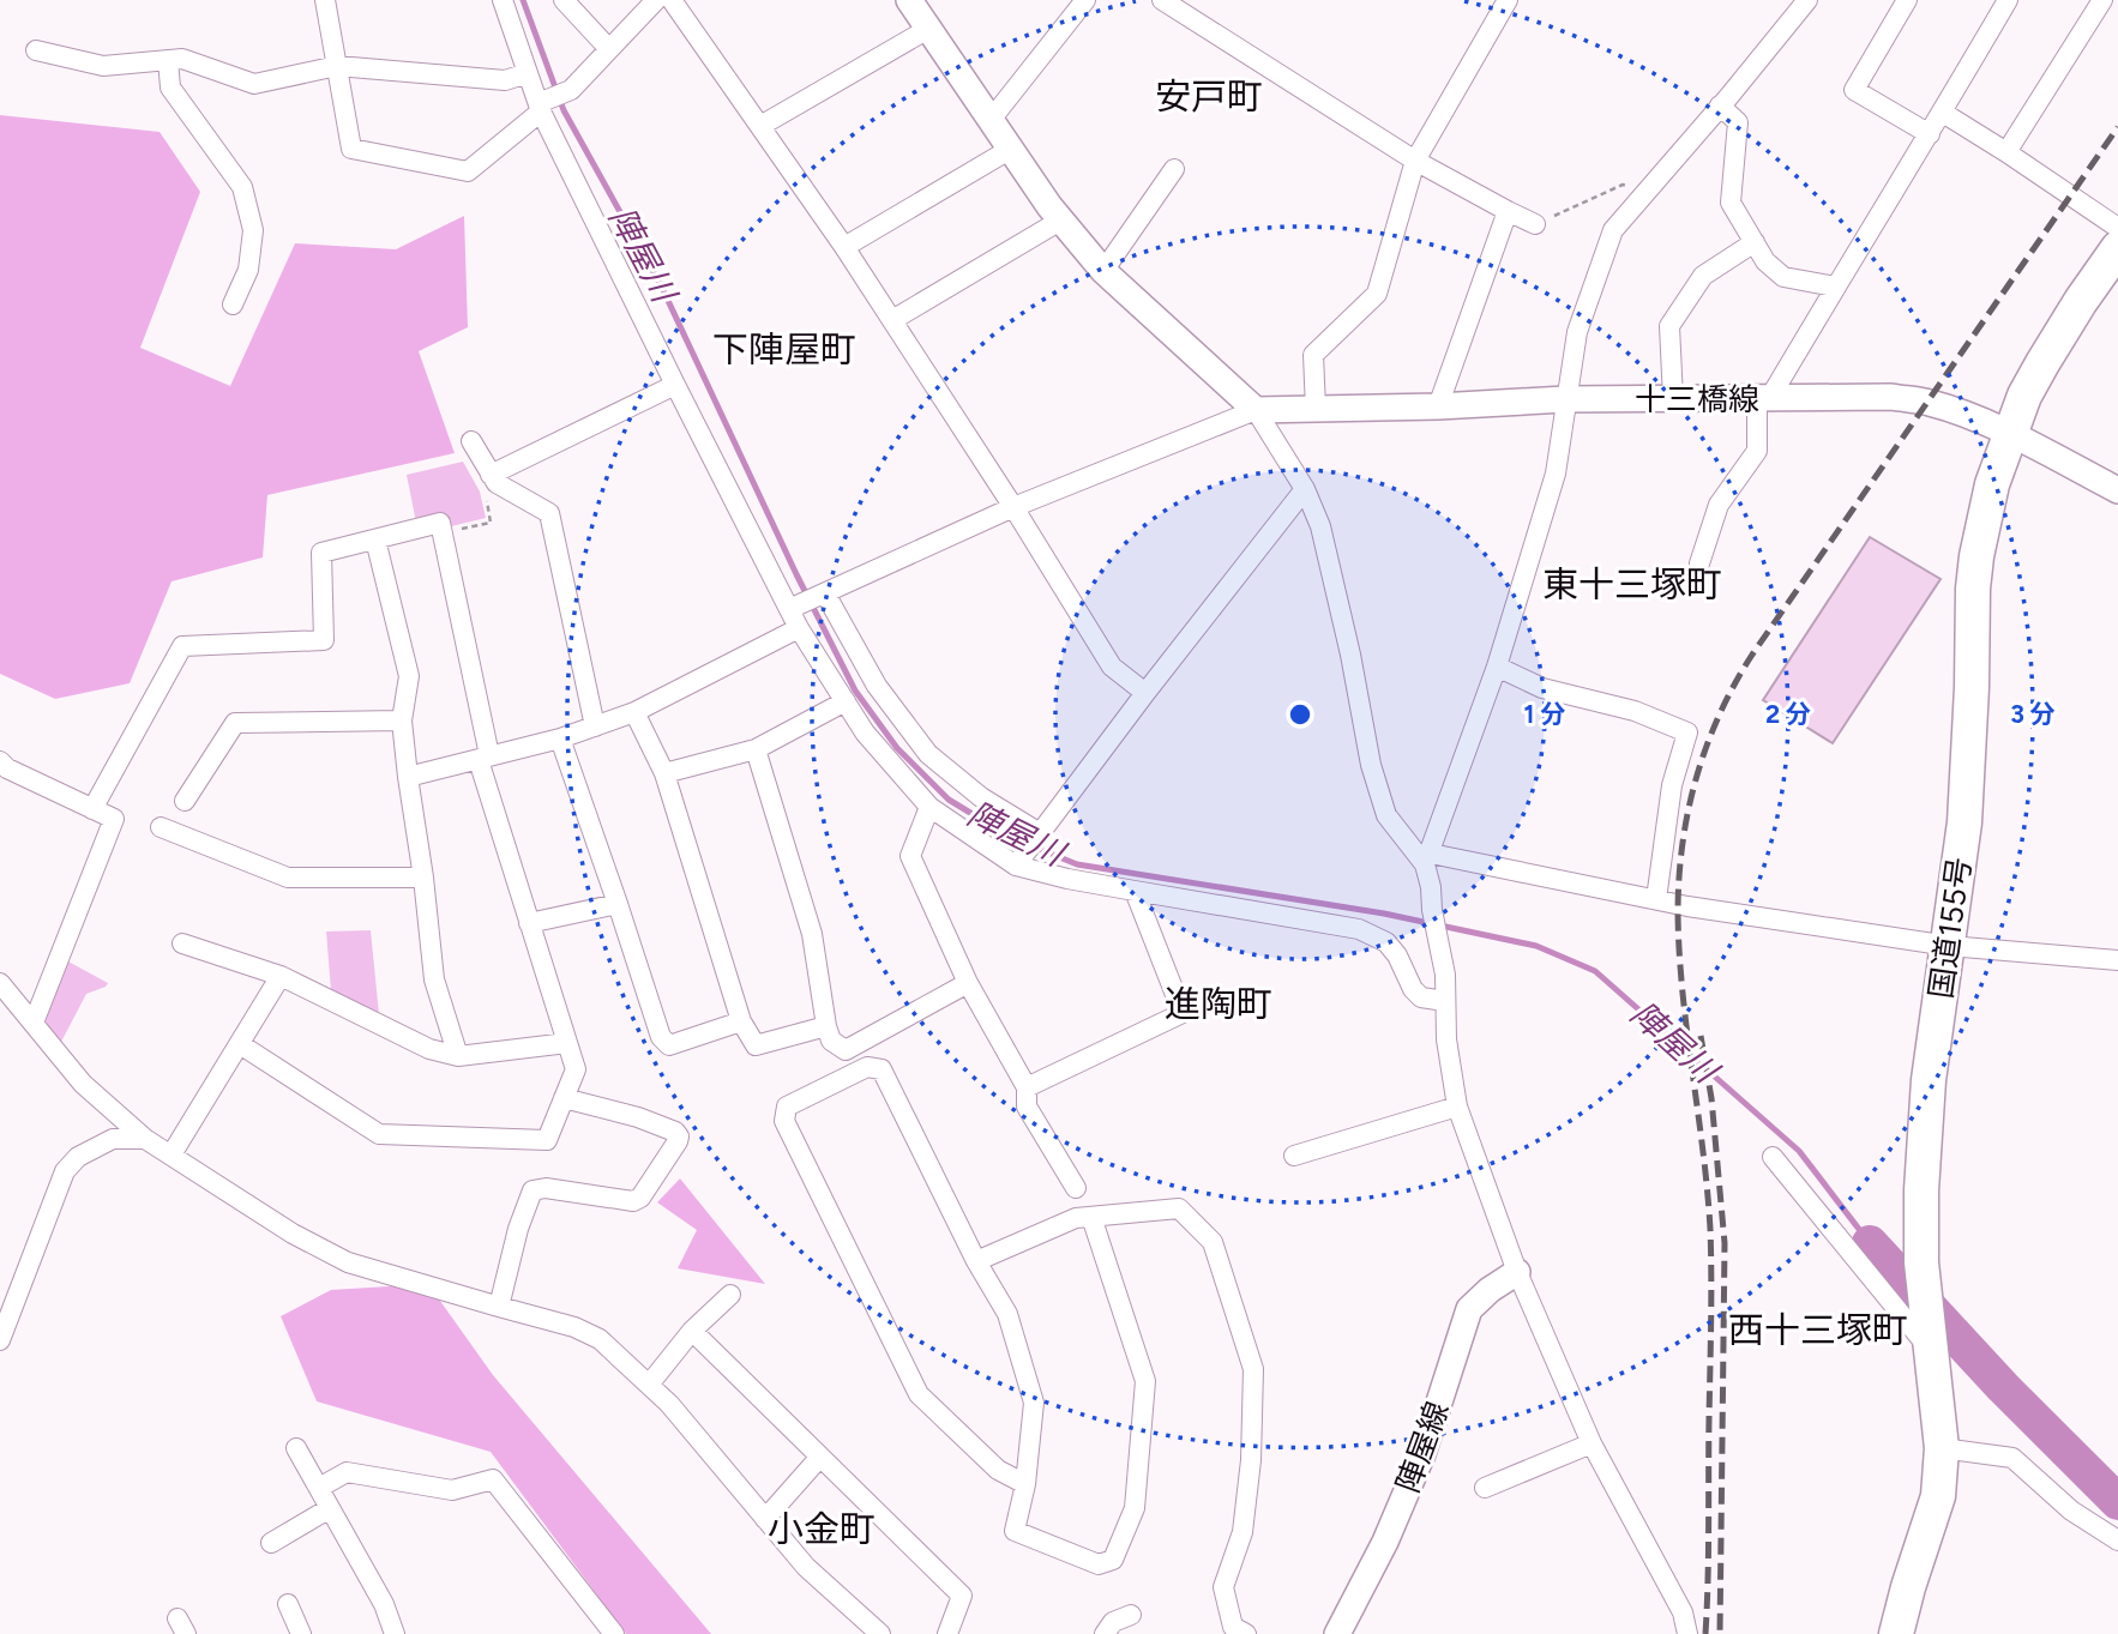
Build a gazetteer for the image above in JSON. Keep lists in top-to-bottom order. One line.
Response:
{"streets":{"highway":["国道155号"],"street":["十三橋線","陣屋線"]},"crossings":[["十三橋線","国道155号"]],"districts":["安戸町","下陣屋町","東十三塚町","進陶町","西十三塚町","小金町"],"water":["陣屋川"],"rings":["1 分","2 分","3 分"]}
